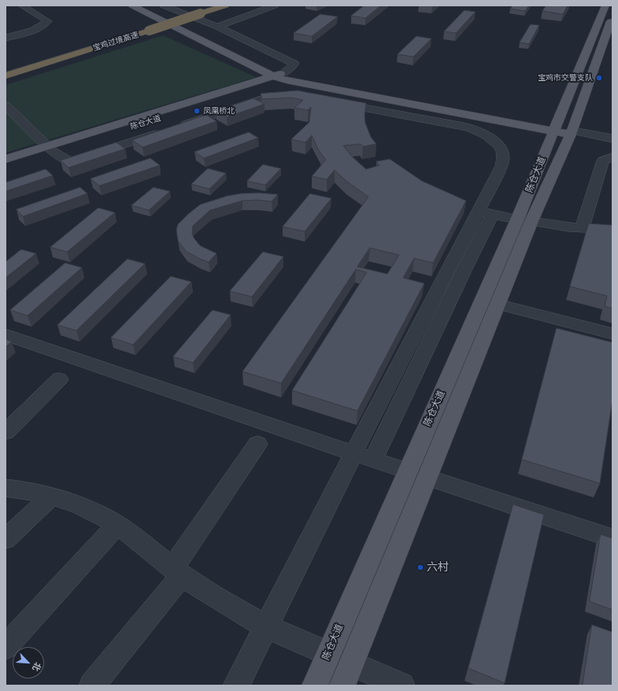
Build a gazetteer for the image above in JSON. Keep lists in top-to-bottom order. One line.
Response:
{"streets":{"highway":["宝鸡过境高速"],"main road":["陈仓大道"]},"places":["宝鸡市交警支队","凤凰桥北","六村"],"north":"bottom right"}
